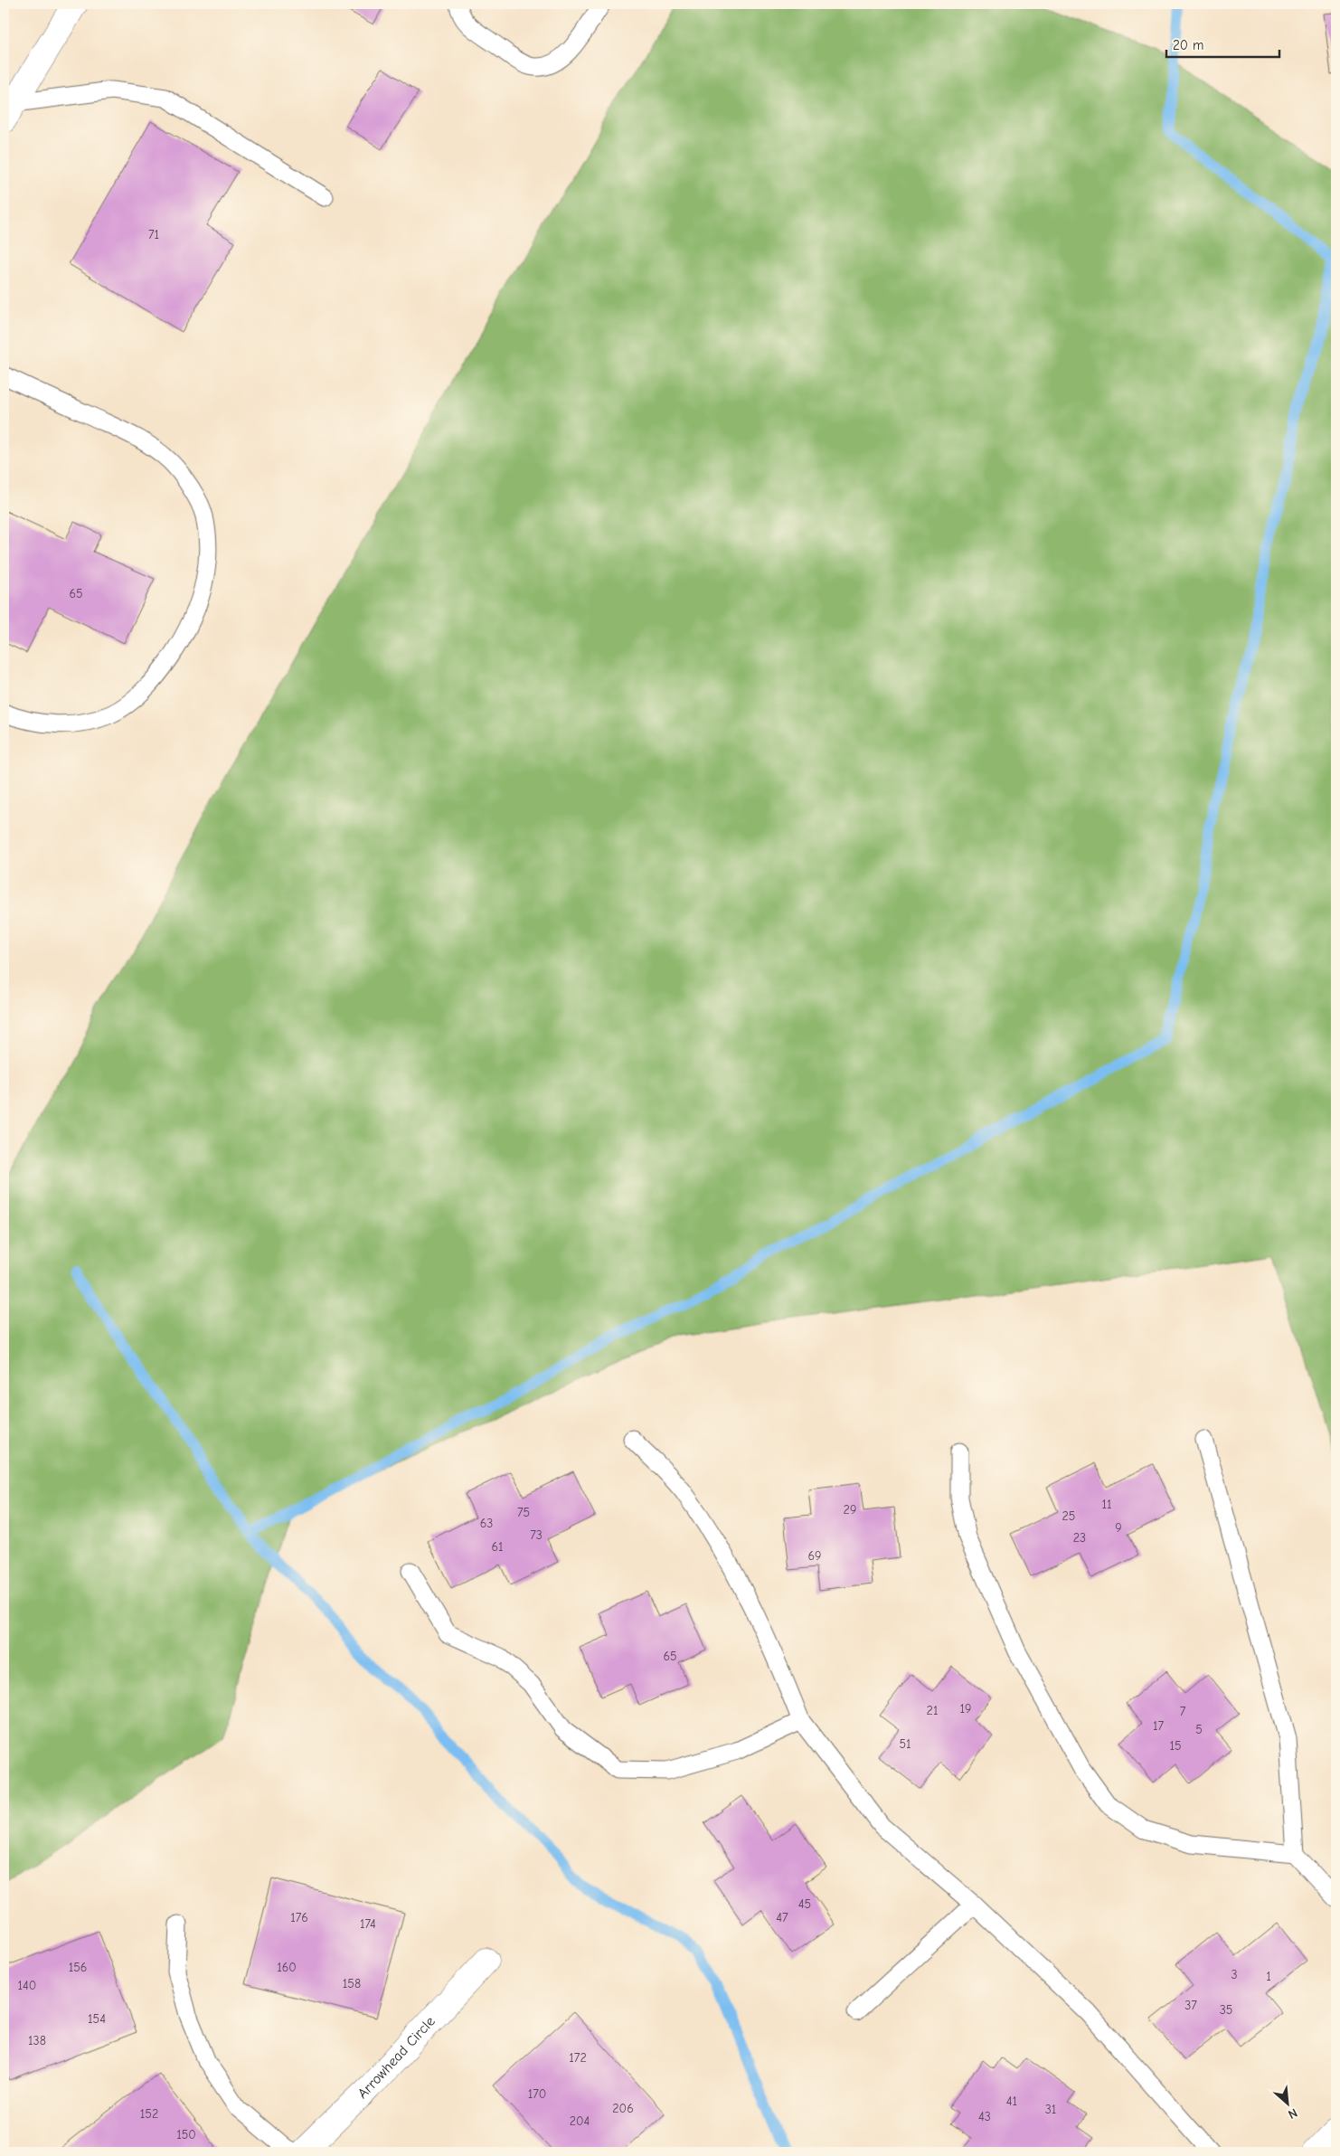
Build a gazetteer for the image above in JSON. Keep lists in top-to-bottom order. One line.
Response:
{"streets":{"street":["Arrowhead Circle"]},"house_numbers":["71","65","11","29","75","25","63","9","73","23","61","69","65","19","21","7","17","5","51","15","45","176","47","174","156","160","3","1","158","140","37","35","154","138","172","170","41","206","31","152","43","204","150"],"scale_bar":"20 m","north":"bottom right"}
